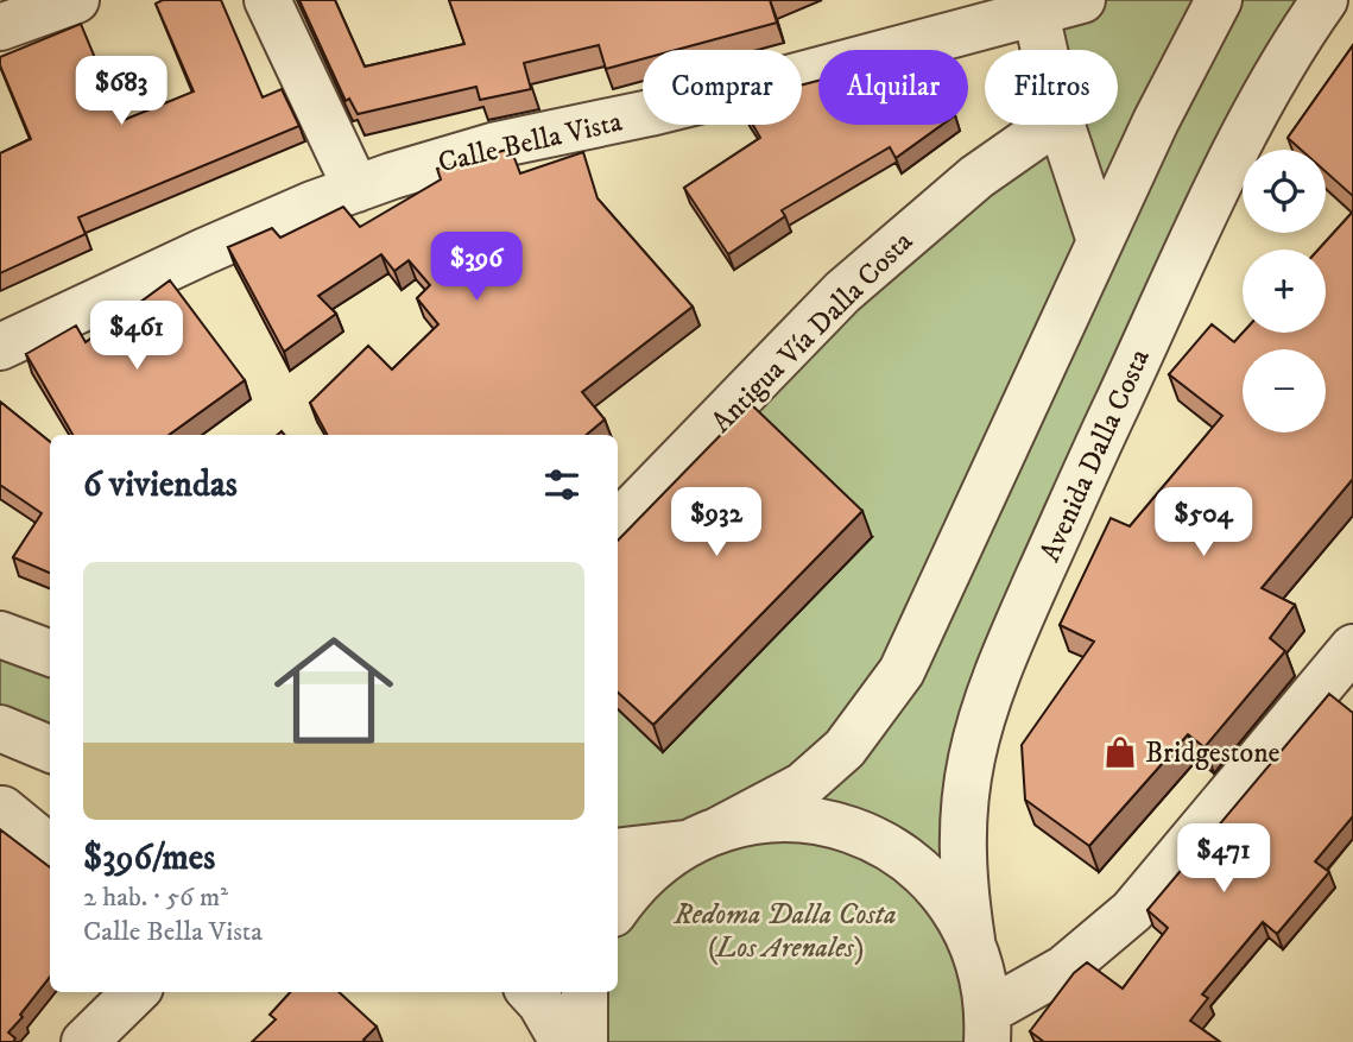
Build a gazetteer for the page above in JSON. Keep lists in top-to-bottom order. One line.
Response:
{"streets":{"street":["Calle Bella Vista","Antigua Vía Dalla Costa","Avenida Dalla Costa"]},"parks":["Redoma Dalla Costa (Los Arenales)"],"places":{"shop":["Bridgestone"]},"page":{"chip":["Comprar","Alquilar","Filtros"],"price":["$683","$396","$461","$932","$504","$471"],"map_buttons":["+","−"],"heading":"6 viviendas","list":[{"name":"$396/mes","note":"2 hab. · 56 m² · Calle Bella Vista"}]}}
